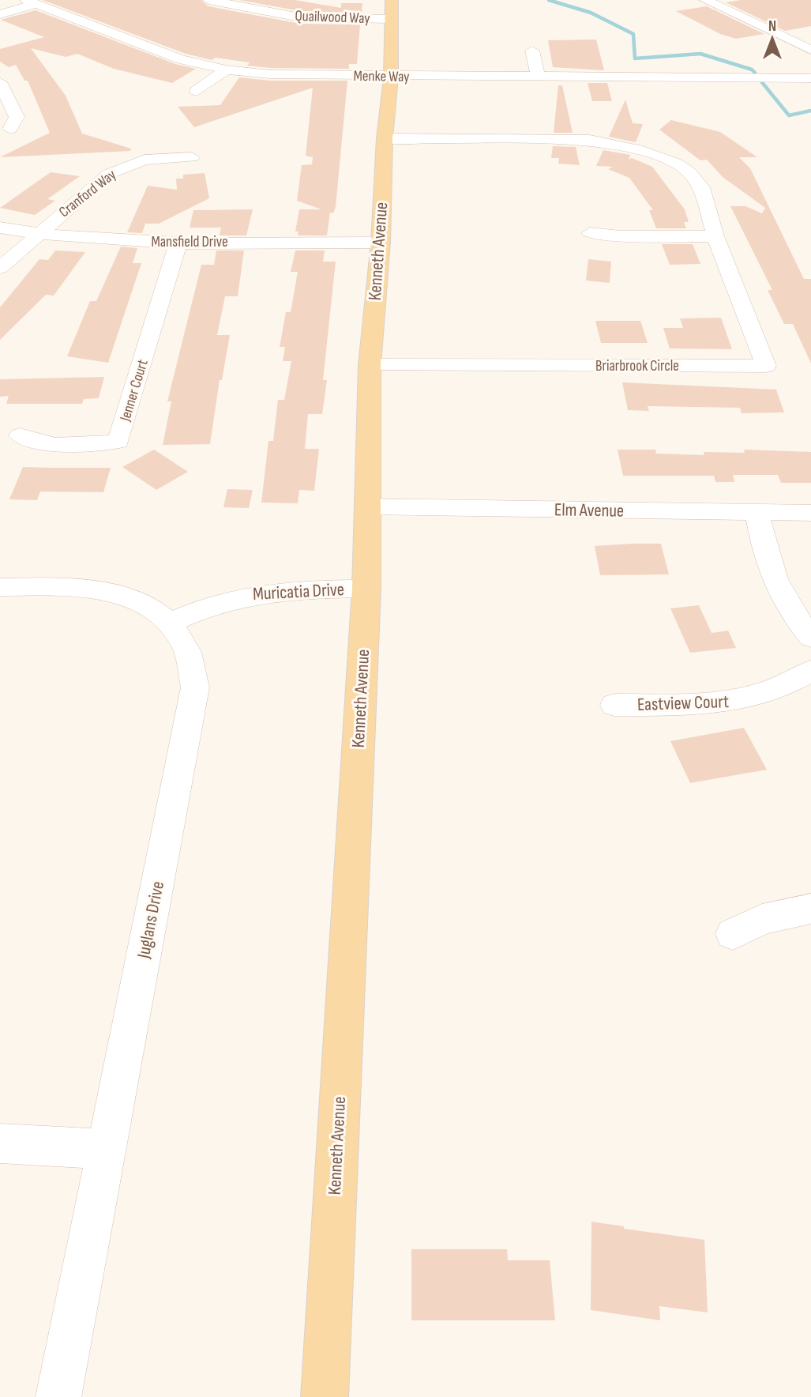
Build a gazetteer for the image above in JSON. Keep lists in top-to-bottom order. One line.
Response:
{"streets":{"main road":["Kenneth Avenue"],"street":["Quailwood Way","Menke Way","Cranford Way","Mansfield Drive","Briarbrook Circle","Jenner Court","Elm Avenue","Muricatia Drive","Eastview Court","Juglans Drive"]},"crossings":[["Quailwood Way","Kenneth Avenue"],["Menke Way","Kenneth Avenue"],["Cranford Way","Mansfield Drive"],["Mansfield Drive","Kenneth Avenue"],["Mansfield Drive","Jenner Court"],["Kenneth Avenue","Briarbrook Circle"],["Kenneth Avenue","Elm Avenue"],["Kenneth Avenue","Muricatia Drive"],["Muricatia Drive","Juglans Drive"]],"north":"top"}
